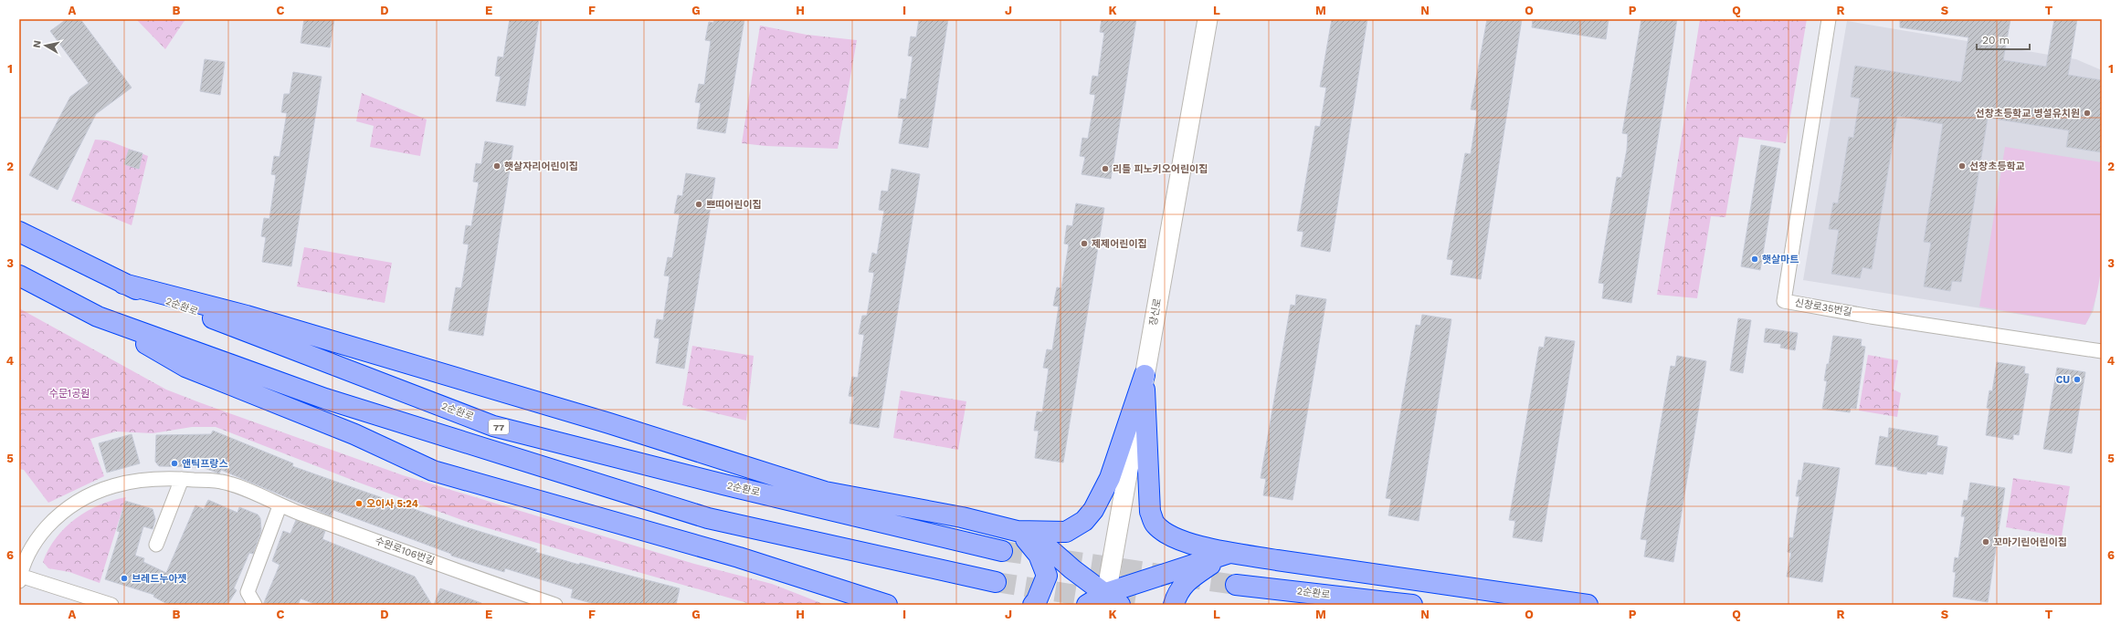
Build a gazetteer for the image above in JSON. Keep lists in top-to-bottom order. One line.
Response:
{"streets":{"highway":["2순환로","77"],"main road":["장신로"],"street":["신창로35번길","수완로106번길"]},"parks":["수문1공원"],"places":["선창초등학교 병설유치원","햇살자리어린이집","선창초등학교","리틀 피노키오어린이집","쁘띠어린이집","제제어린이집","햇살마트","CU","앤틱프랑스","오이사 5:24","꼬마기린어린이집","브레드누아젯"],"scale_bar":"20 m","north":"left","grid":{"columns":["A","B","C","D","E","F","G","H","I","J","K","L","M","N","O","P","Q","R","S","T"],"rows":["1","2","3","4","5","6"]}}
